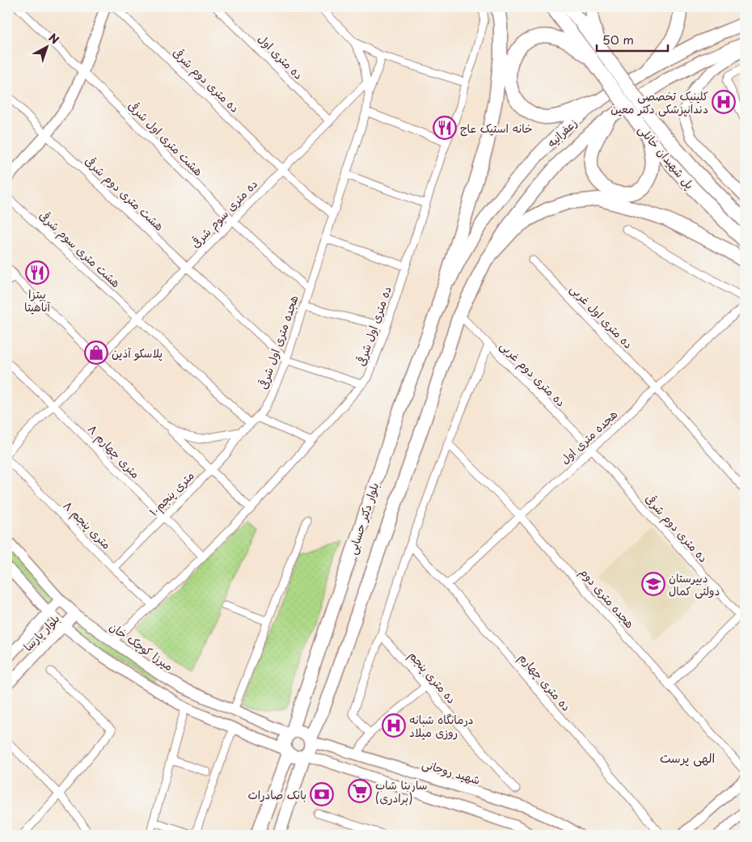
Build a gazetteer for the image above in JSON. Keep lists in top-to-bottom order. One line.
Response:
{"streets":{"highway":["پل شهیدان خانلی"],"main road":["زعفرانیه","بلوار دکتر حسابی","بلوار پارسا","میرزا کوچک خان","شهید روحانی"],"street":["ده متری اول","ده متری دوم شرقی","هشت متری اول شرقی","هشت متری دوم شرقی","ده متری سوم شرقی","هشت متری سوم شرقی","ده متری اول غربی","ده متری اول شرقی","هجده متری اول شرقی","ده متری دوم غربی","هجده متری اول","۸ متری چهارم","۱۰متری پنجم","۸ متری پنجم","هجده متری دوم","ده متری پنجم","ده متری چهارم"]},"crossings":[["ده متری اول","ده متری سوم شرقی"],["ده متری دوم شرقی","ده متری سوم شرقی"],["ده متری دوم شرقی","هجده متری اول شرقی"],["ده متری دوم شرقی","ده متری دوم غربی"],["ده متری دوم شرقی","هجده متری اول"],["زعفرانیه","ده متری دوم غربی"],["زعفرانیه","بلوار دکتر حسابی"],["هشت متری اول شرقی","ده متری سوم شرقی"],["هشت متری اول شرقی","هجده متری اول شرقی"],["هشت متری دوم شرقی","ده متری سوم شرقی"],["هشت متری دوم شرقی","هجده متری اول شرقی"],["ده متری سوم شرقی","هشت متری سوم شرقی"],["ده متری سوم شرقی","هجده متری اول شرقی"],["ده متری سوم شرقی","۸ متری چهارم"],["هشت متری سوم شرقی","هجده متری اول شرقی"],["ده متری اول غربی","هجده متری اول"],["ده متری اول شرقی","۸ متری چهارم"],["ده متری اول شرقی","۸ متری پنجم"],["ده متری اول شرقی","میرزا کوچک خان"],["هجده متری اول شرقی","۱۰متری پنجم"],["ده متری دوم غربی","هجده متری اول"],["هجده متری اول","هجده متری دوم"],["هجده متری اول","ده متری چهارم"],["۸ متری چهارم","۱۰متری پنجم"],["۱۰متری پنجم","۸ متری پنجم"],["بلوار دکتر حسابی","میرزا کوچک خان"],["بلوار دکتر حسابی","شهید روحانی"],["بلوار پارسا","میرزا کوچک خان"],["میرزا کوچک خان","شهید روحانی"]],"districts":["الهی پرست"],"places":{"hospital":["کلینیک تخصصی دندانپزشکی دکتر معین","درمانگاه شبانه روزی میلاد"],"restaurant":["خانه استیک عاج","پیتزا آناهیتا"],"shop":["پلاسکو آذین"],"school or university":["دبیرستان دولتی کمال"],"supermarket":["سارینا شاپ (برادری)"],"bank":["بانک صادرات"]},"scale_bar":"50 m","north":"top right"}
